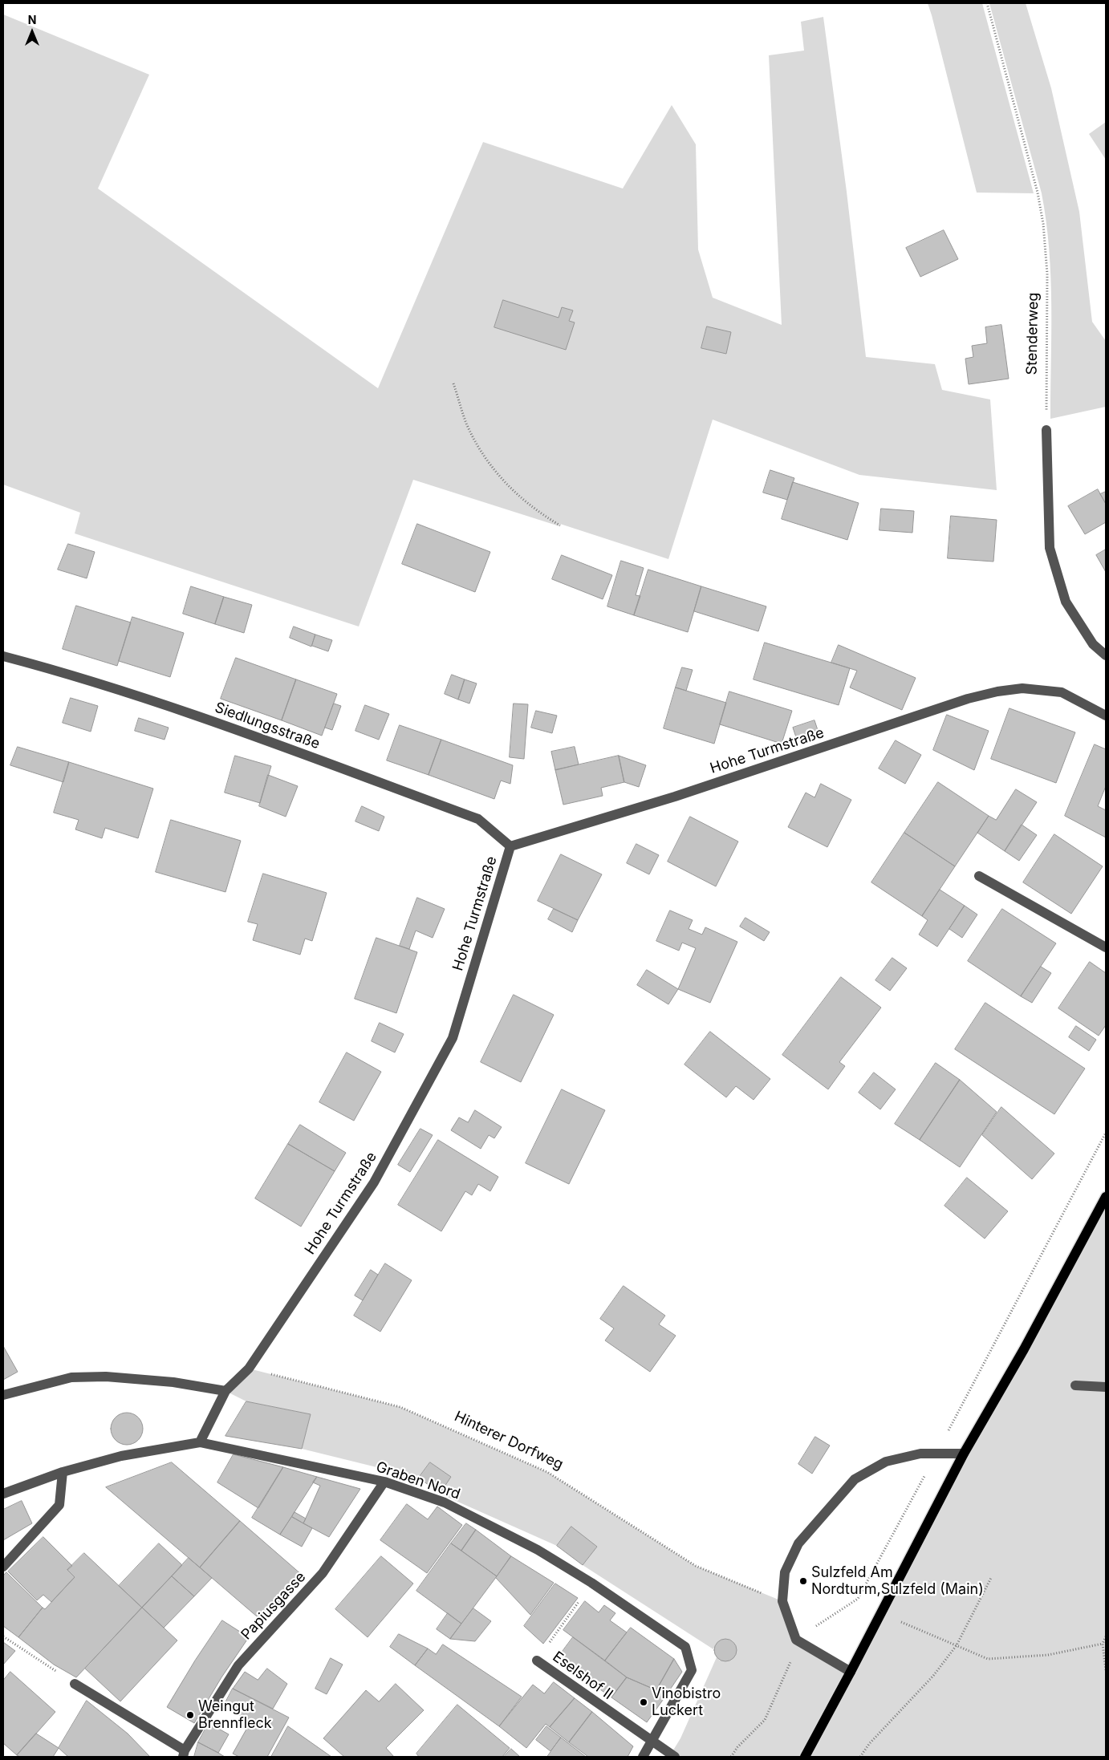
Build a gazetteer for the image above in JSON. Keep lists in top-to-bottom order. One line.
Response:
{"streets":{"street":["Siedlungsstraße","Hohe Turmstraße","Graben Nord","Papiusgasse","Eselshof II"],"path":["Stenderweg","Hinterer Dorfweg"]},"crossings":[["Siedlungsstraße","Hohe Turmstraße"],["Hohe Turmstraße","Hinterer Dorfweg"],["Hohe Turmstraße","Graben Nord"],["Graben Nord","Papiusgasse"],["Graben Nord","Eselshof II"]],"places":["Sulzfeld Am Nordturm,Sulzfeld (Main)","Vinobistro Luckert","Weingut Brennfleck"],"north":"top"}
